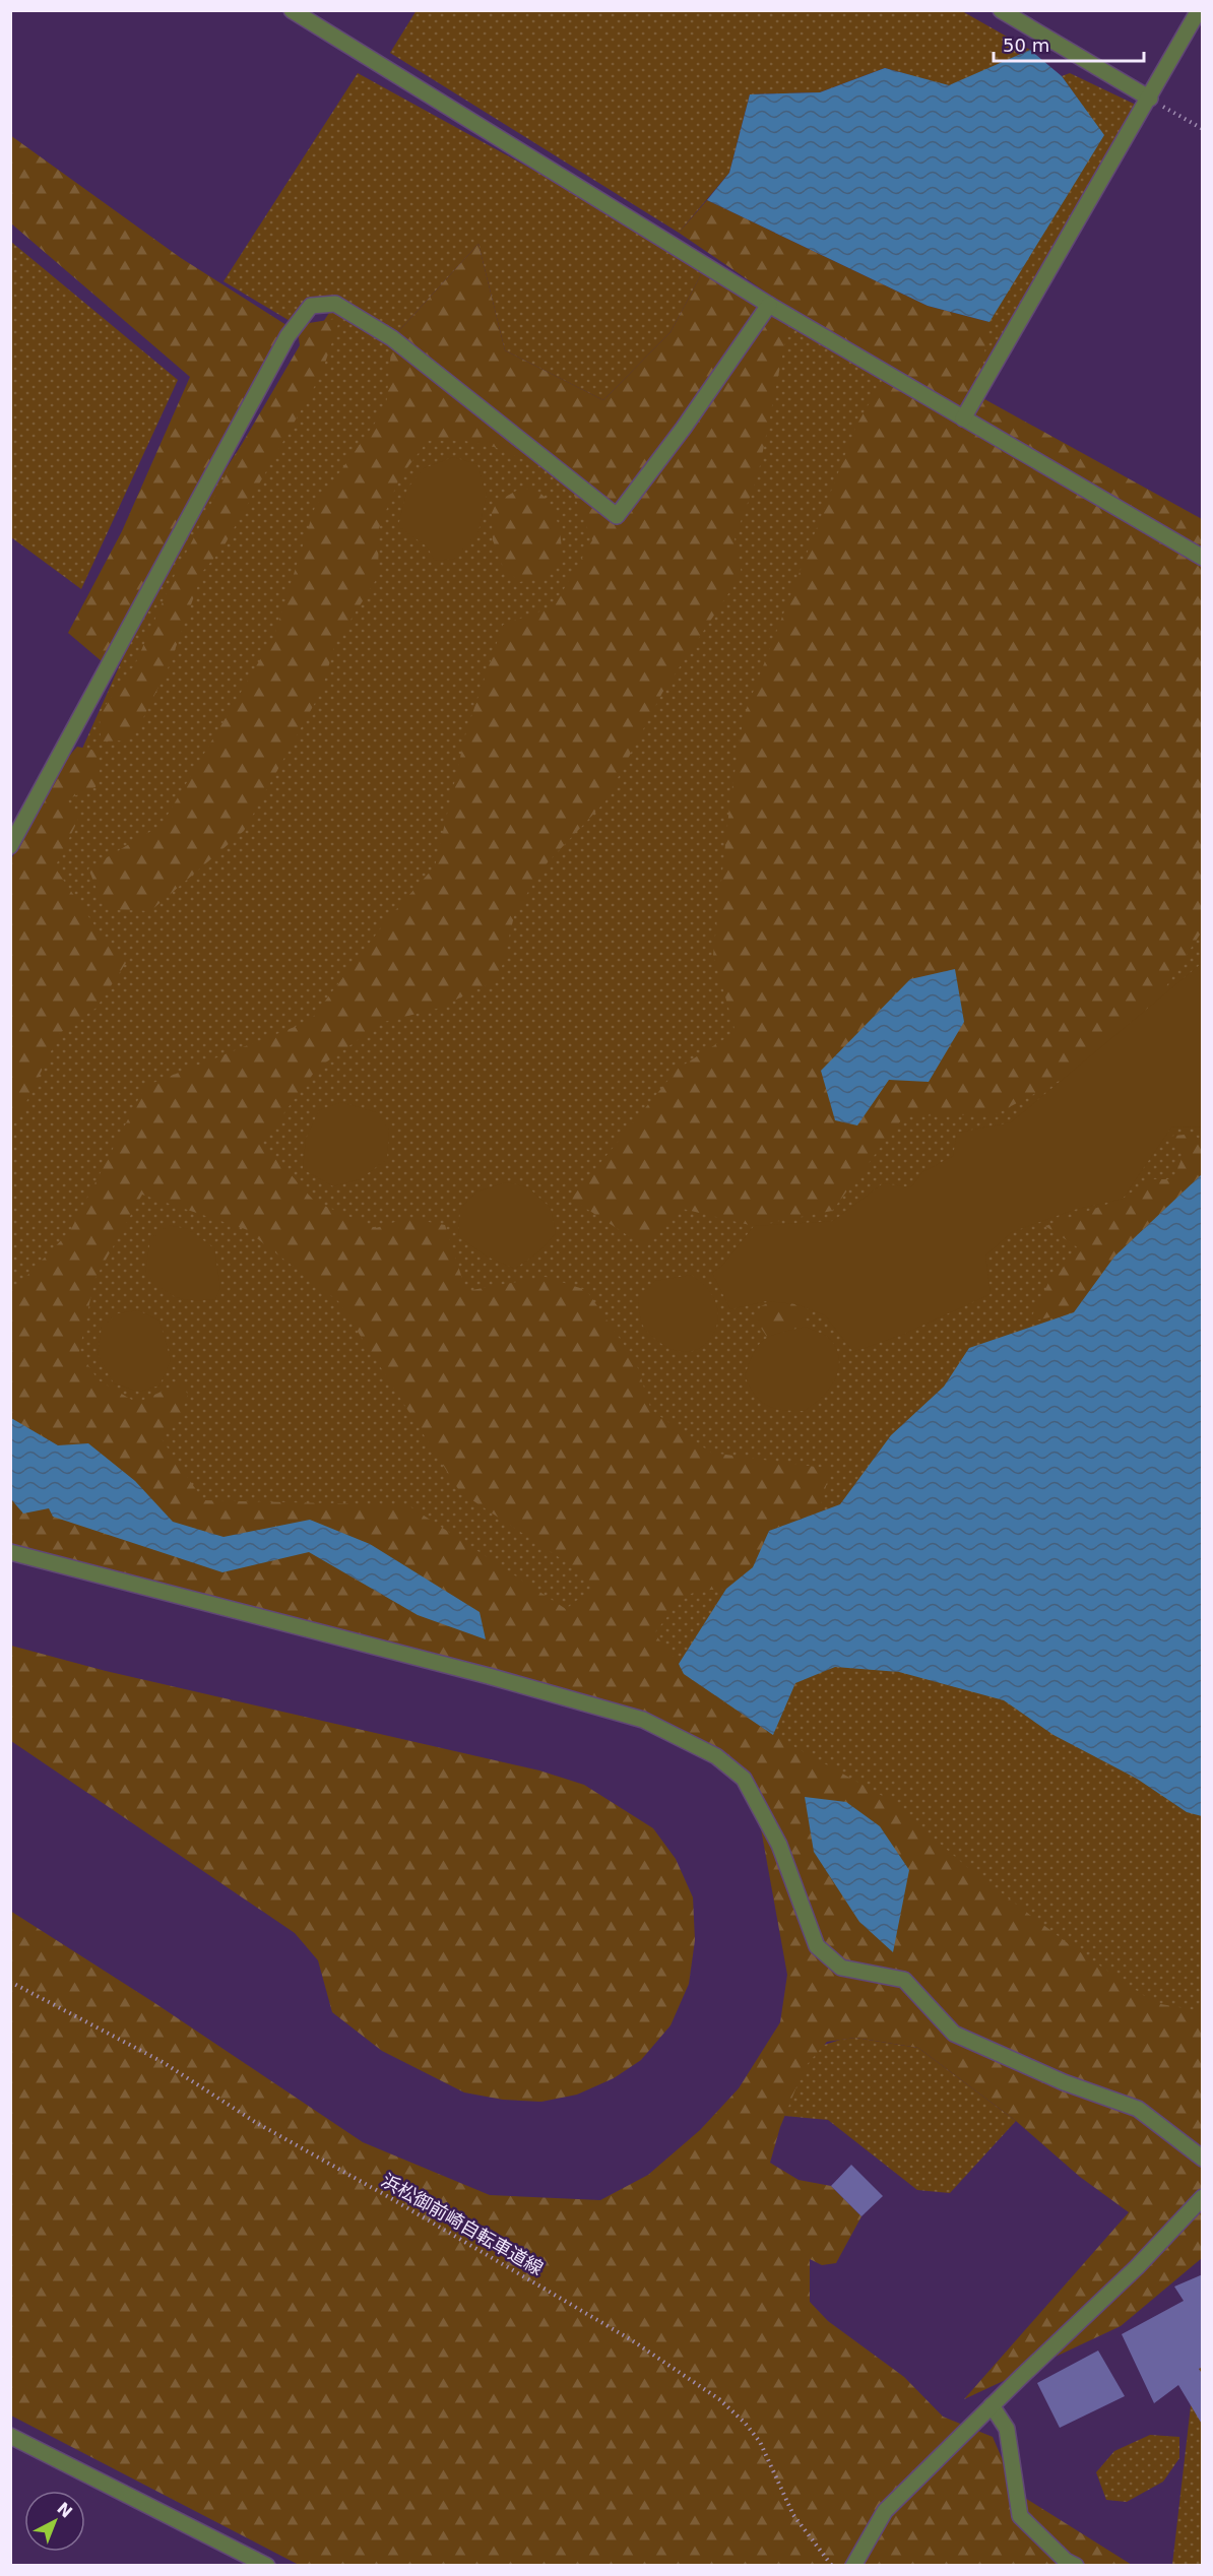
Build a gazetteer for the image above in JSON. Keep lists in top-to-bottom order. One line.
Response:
{"streets":{"path":["浜松御前崎自転車道線"]},"scale_bar":"50 m","north":"top right"}
